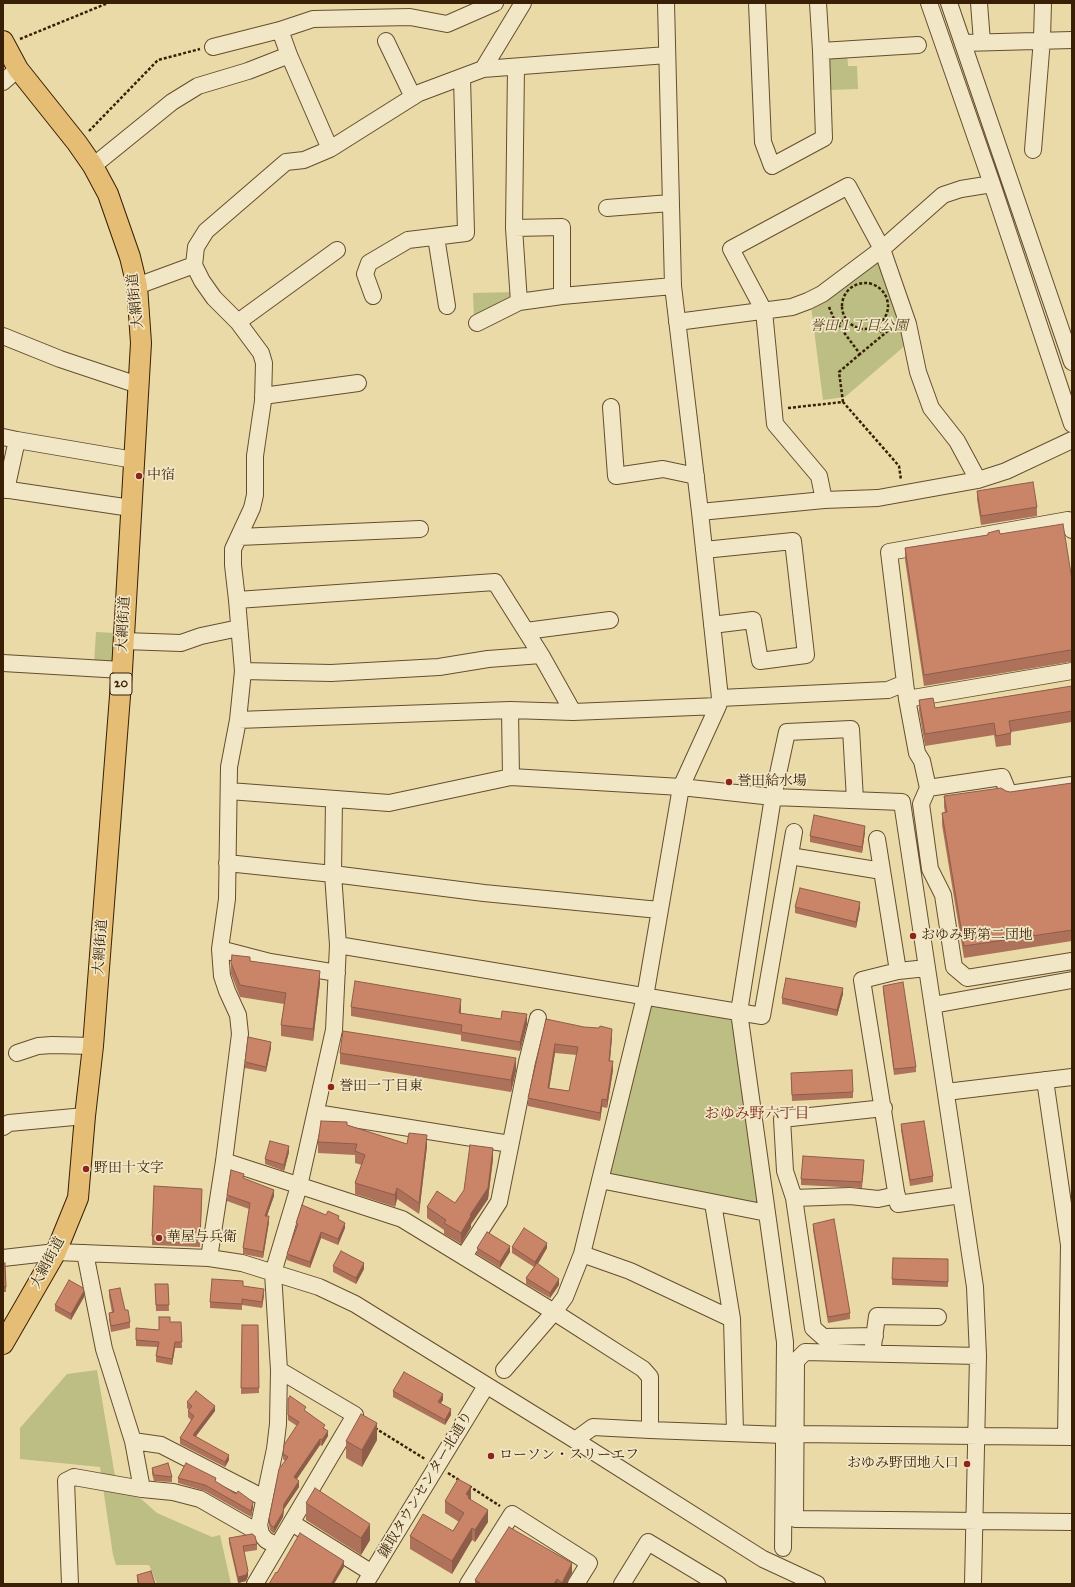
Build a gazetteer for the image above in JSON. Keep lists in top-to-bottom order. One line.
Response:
{"streets":{"main road":["大網街道","20"],"street":["鎌取タウンセンター北通り"]},"districts":["おゆみ野六丁目"],"parks":["誉田１丁目公園"],"places":["中宿","誉田給水場","おゆみ野第二団地","誉田一丁目東","野田十文字","華屋与兵衛","ローソン・スリーエフ","おゆみ野団地入口"]}
